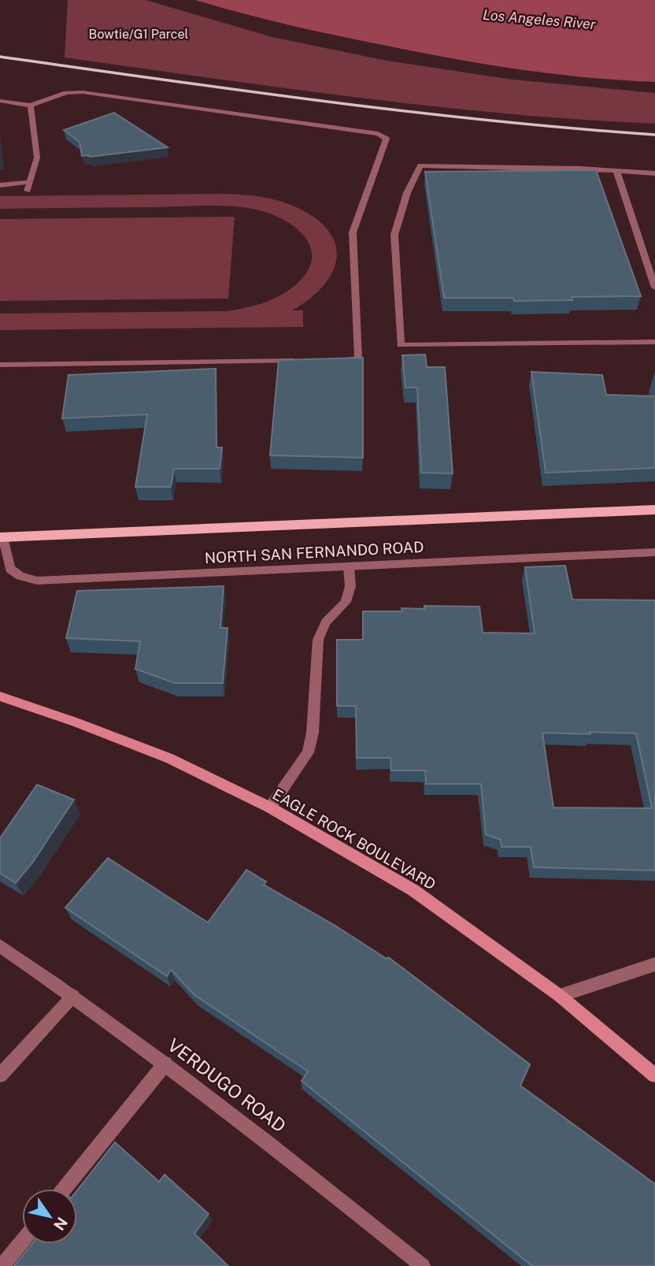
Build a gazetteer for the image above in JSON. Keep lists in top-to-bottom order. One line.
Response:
{"streets":{"main road":["NORTH SAN FERNANDO ROAD","EAGLE ROCK BOULEVARD"],"street":["VERDUGO ROAD"]},"water":["Los Angeles River"],"parks":["Bowtie/G1 Parcel"],"north":"bottom right"}
